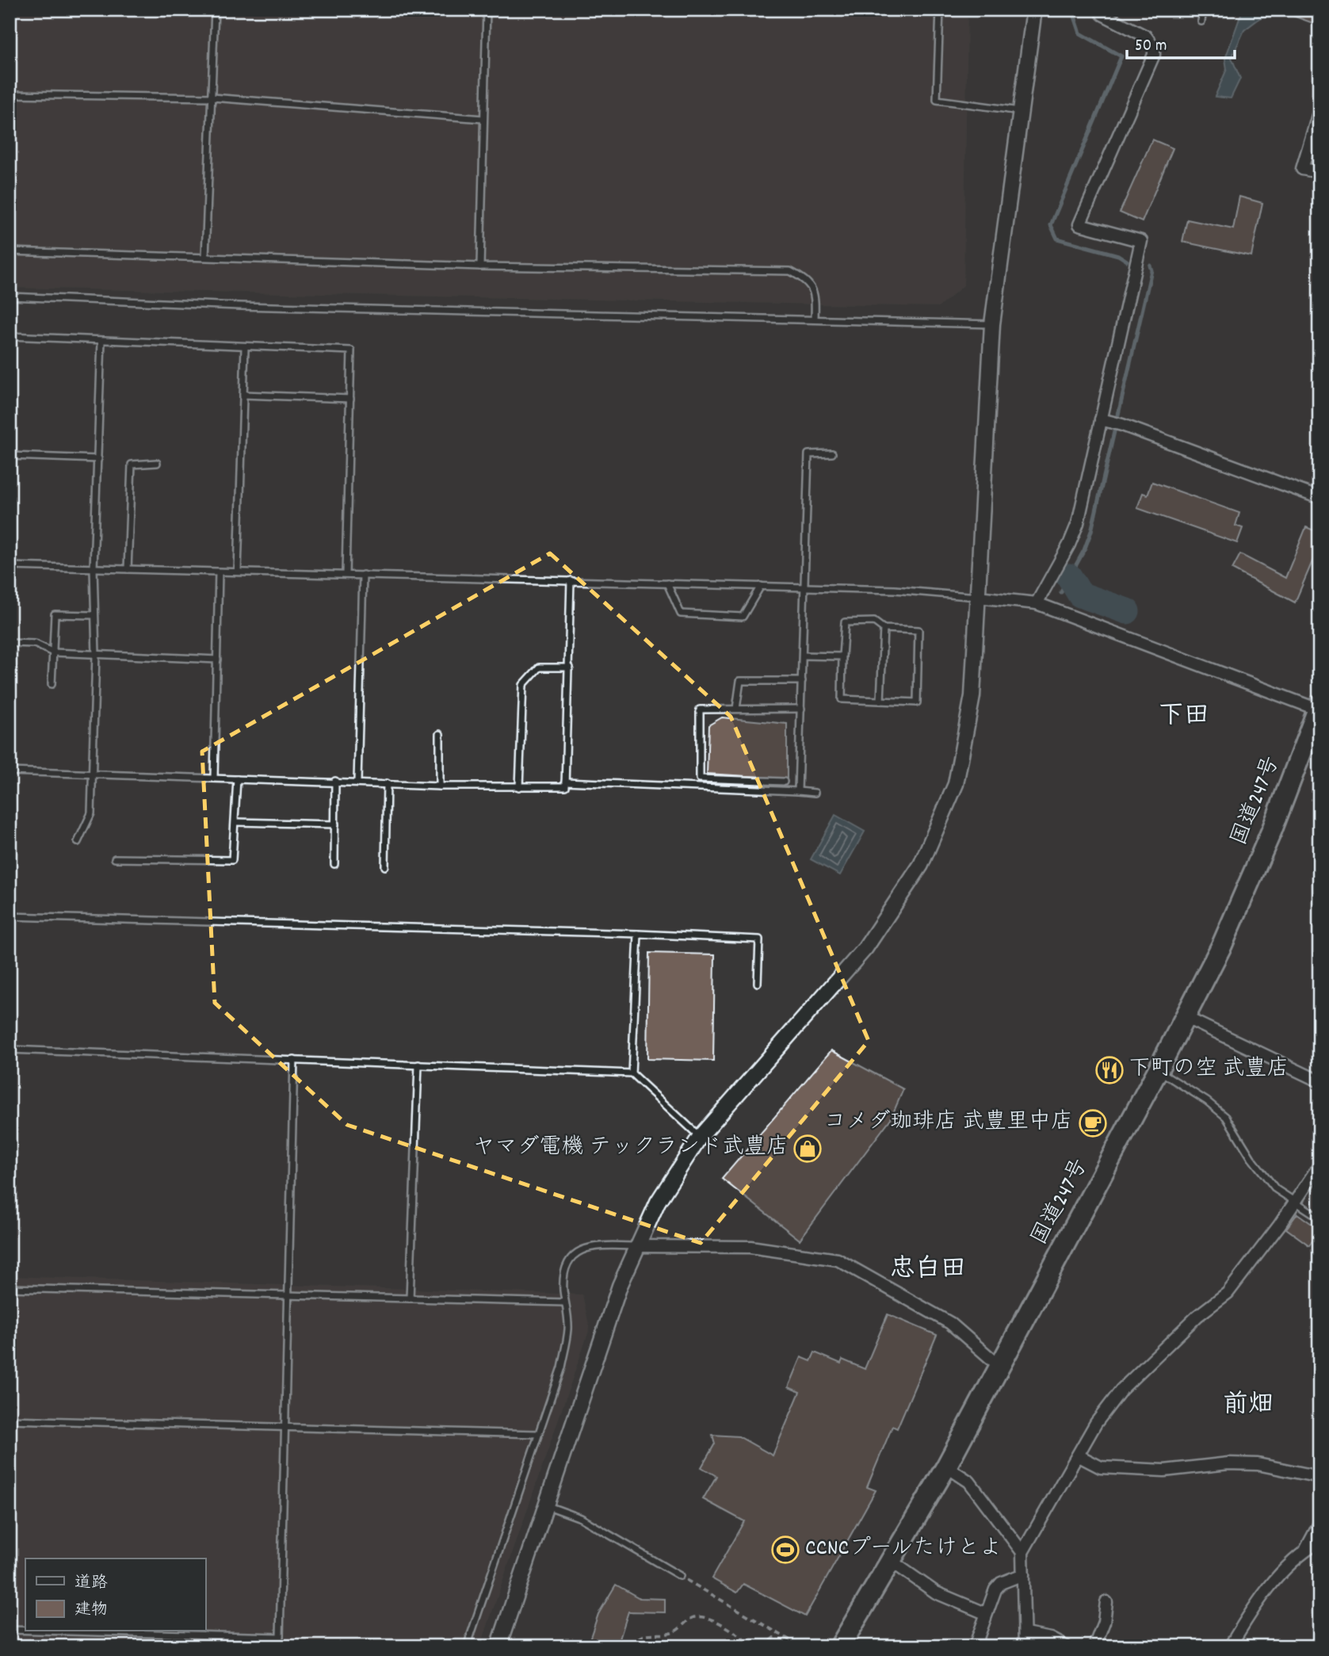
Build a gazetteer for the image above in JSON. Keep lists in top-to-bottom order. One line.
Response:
{"streets":{"highway":["国道247号"]},"districts":["下田","忠白田","前畑"],"places":{"restaurant":["下町の空 武豊店"],"cafe":["コメダ珈琲店 武豊里中店"],"shop":["ヤマダ電機 テックランド武豊店"],"sports":["CCNCプールたけとよ"]},"legend":["道路","建物"],"scale_bar":"50 m"}
